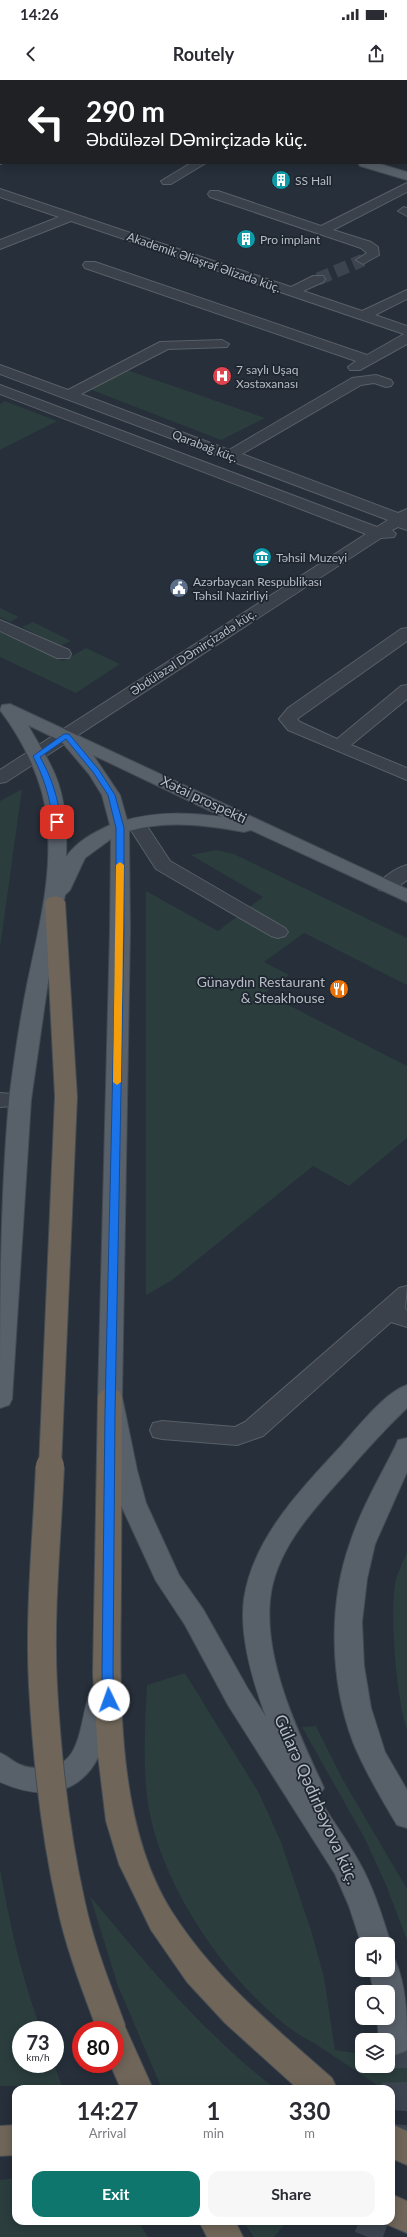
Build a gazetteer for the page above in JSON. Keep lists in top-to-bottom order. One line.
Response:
{"streets":{"main road":["Xətai prospekti","Gülarə Qədirbəyova küç."],"street":["Akademik Əliəşrəf Əlizadə küç.","Qarabağ küç.","Əbdüləzəl DƏmirçizadə küç."]},"crossings":[["Qarabağ küç.","Əbdüləzəl DƏmirçizadə küç."],["Əbdüləzəl DƏmirçizadə küç.","Xətai prospekti"]],"places":{"building":["SS Hall","Pro implant"],"hospital":["7 saylı Uşaq Xəstəxanası"],"museum":["Təhsil Muzeyi"],"public building":["Azərbaycan Respublikası Təhsil Nazirliyi"],"restaurant":["Günaydın Restaurant & Steakhouse"]},"page":{"status":"14:26","header":"Routely","turn":["290 m","Əbdüləzəl DƏmirçizadə küç."],"speed":"73 km/h","limit":"80","eta":["14:27","Arrival","1","min","330","m"],"buttons":["Exit","Share"]}}
